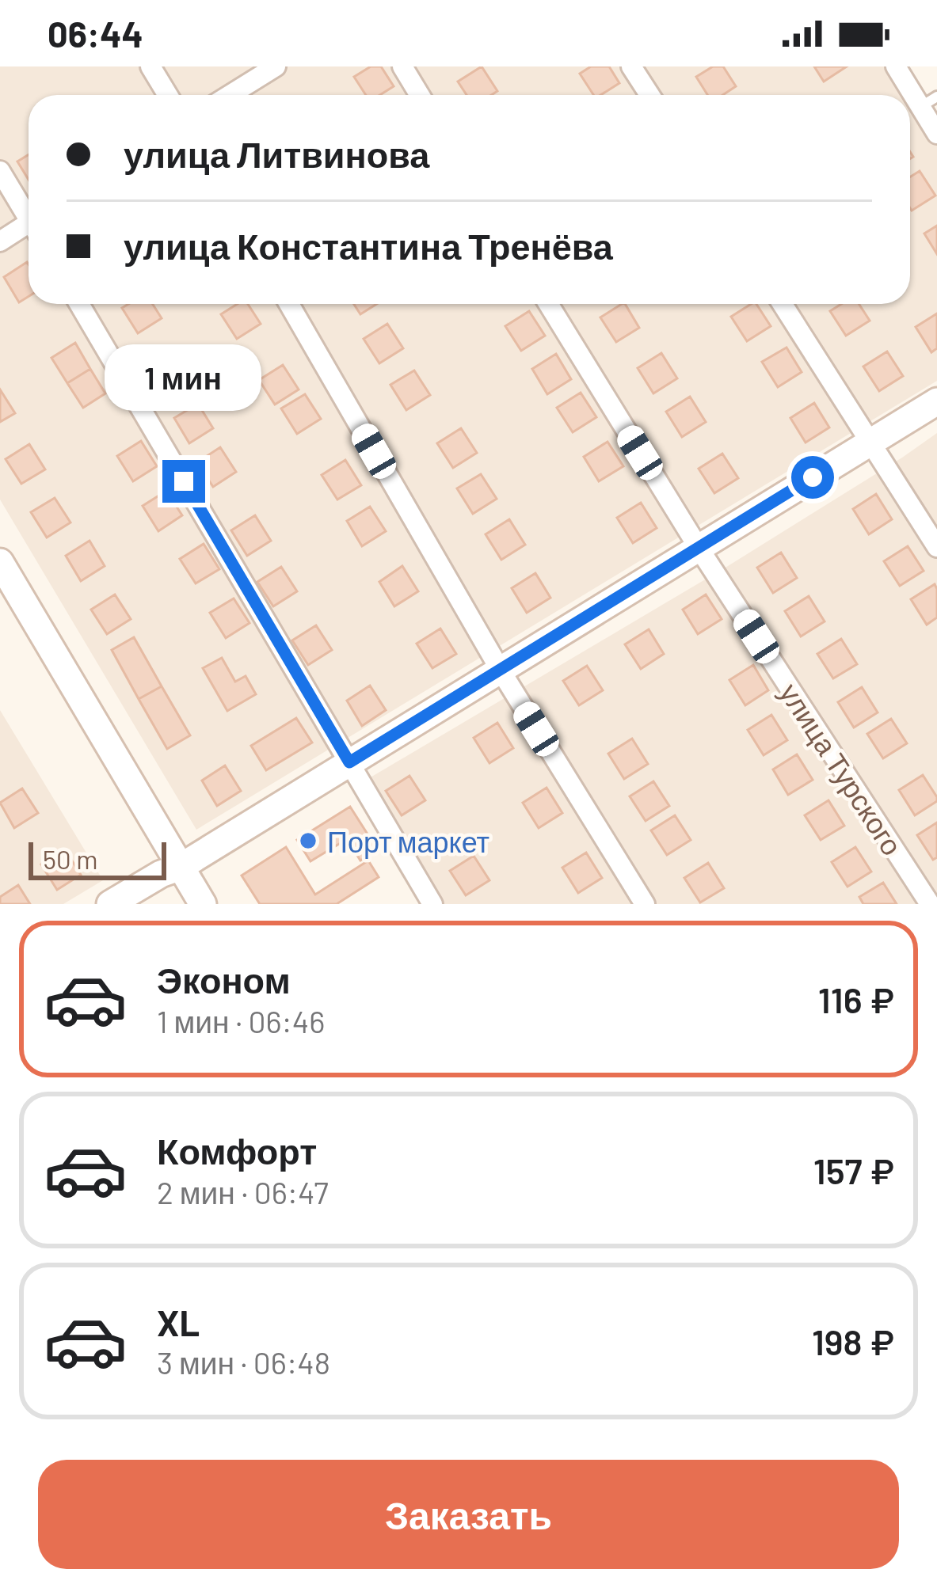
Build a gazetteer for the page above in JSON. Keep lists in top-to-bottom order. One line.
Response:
{"streets":{"street":["улица Турского"]},"places":["Порт маркет"],"scale_bar":"50 m","page":{"status":"06:44","banner":["улица Литвинова","улица Константина Тренёва"],"bubble":"1 мин","scale":"50 m","list":[{"name":"Эконом","note":"1 мин · 06:46","value":"116 ₽"},{"name":"Комфорт","note":"2 мин · 06:47","value":"157 ₽"},{"name":"XL","note":"3 мин · 06:48","value":"198 ₽"}],"buttons":"Заказать"}}
